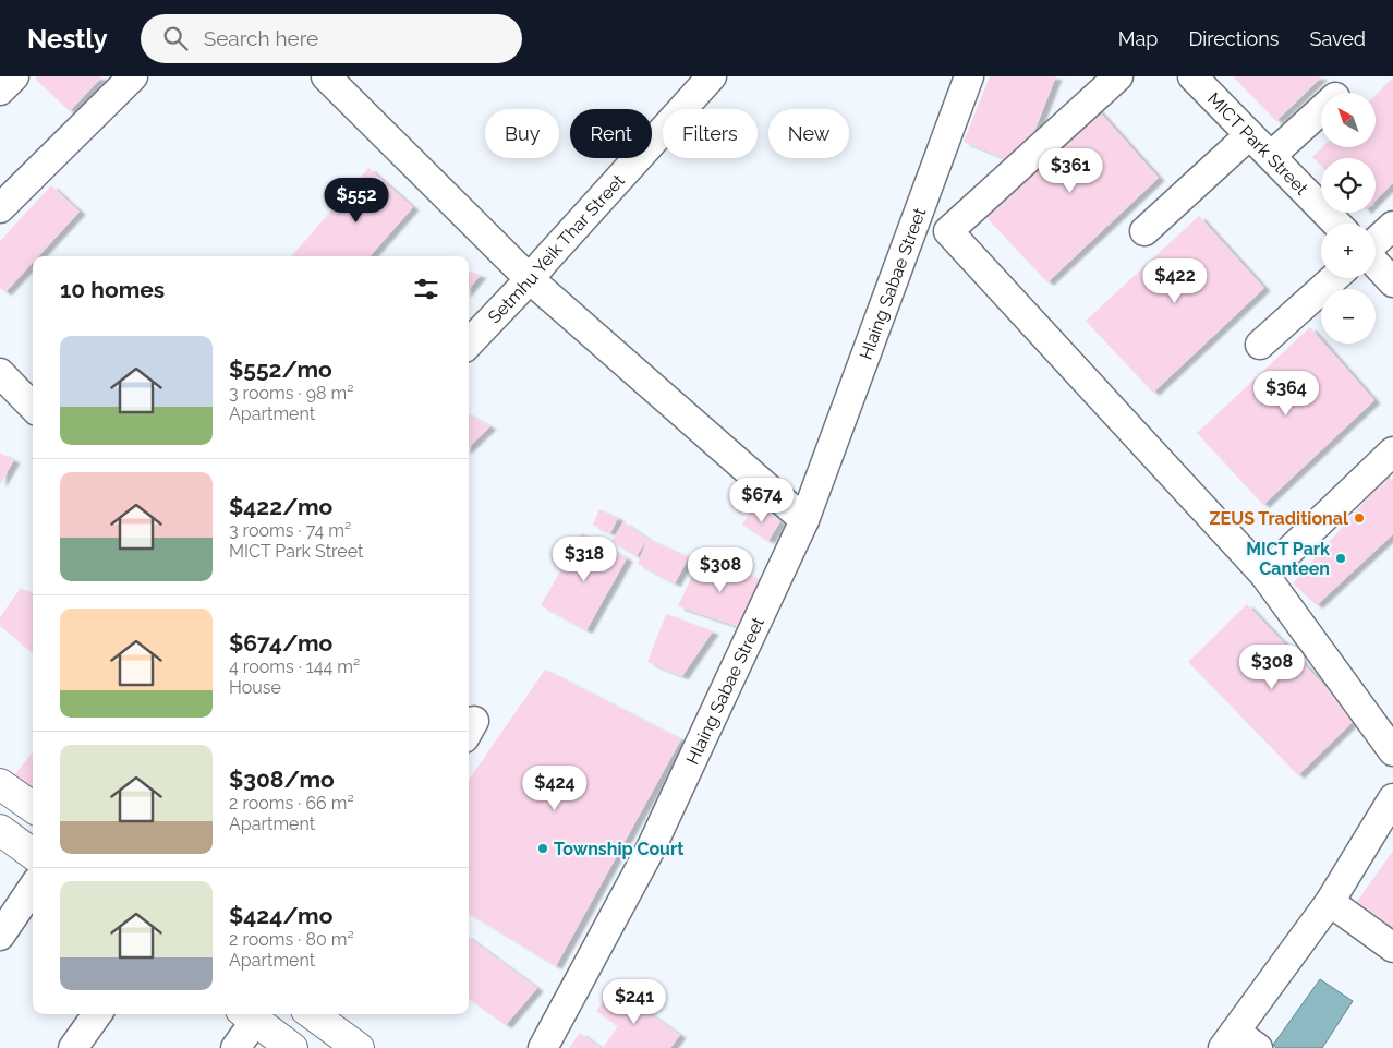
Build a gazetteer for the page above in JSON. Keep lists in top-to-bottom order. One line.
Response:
{"streets":{"street":["MICT Park Street","Setmhu Yeik Thar Street","Hlaing Sabae Street"]},"places":["ZEUS Traditional","MICT Park Canteen","Township Court"],"north":"top left","page":{"header":"Nestly","search":"Search here","nav":["Map","Directions","Saved"],"map_buttons":["+","−"],"chip":["Buy","Rent","Filters","New"],"price":["$361","$552","$422","$364","$674","$318","$308","$308","$424","$241"],"heading":"10 homes","list":[{"name":"$552/mo","note":"3 rooms · 98 m² · Apartment"},{"name":"$422/mo","note":"3 rooms · 74 m² · MICT Park Street"},{"name":"$674/mo","note":"4 rooms · 144 m² · House"},{"name":"$308/mo","note":"2 rooms · 66 m² · Apartment"},{"name":"$424/mo","note":"2 rooms · 80 m² · Apartment"}]}}
